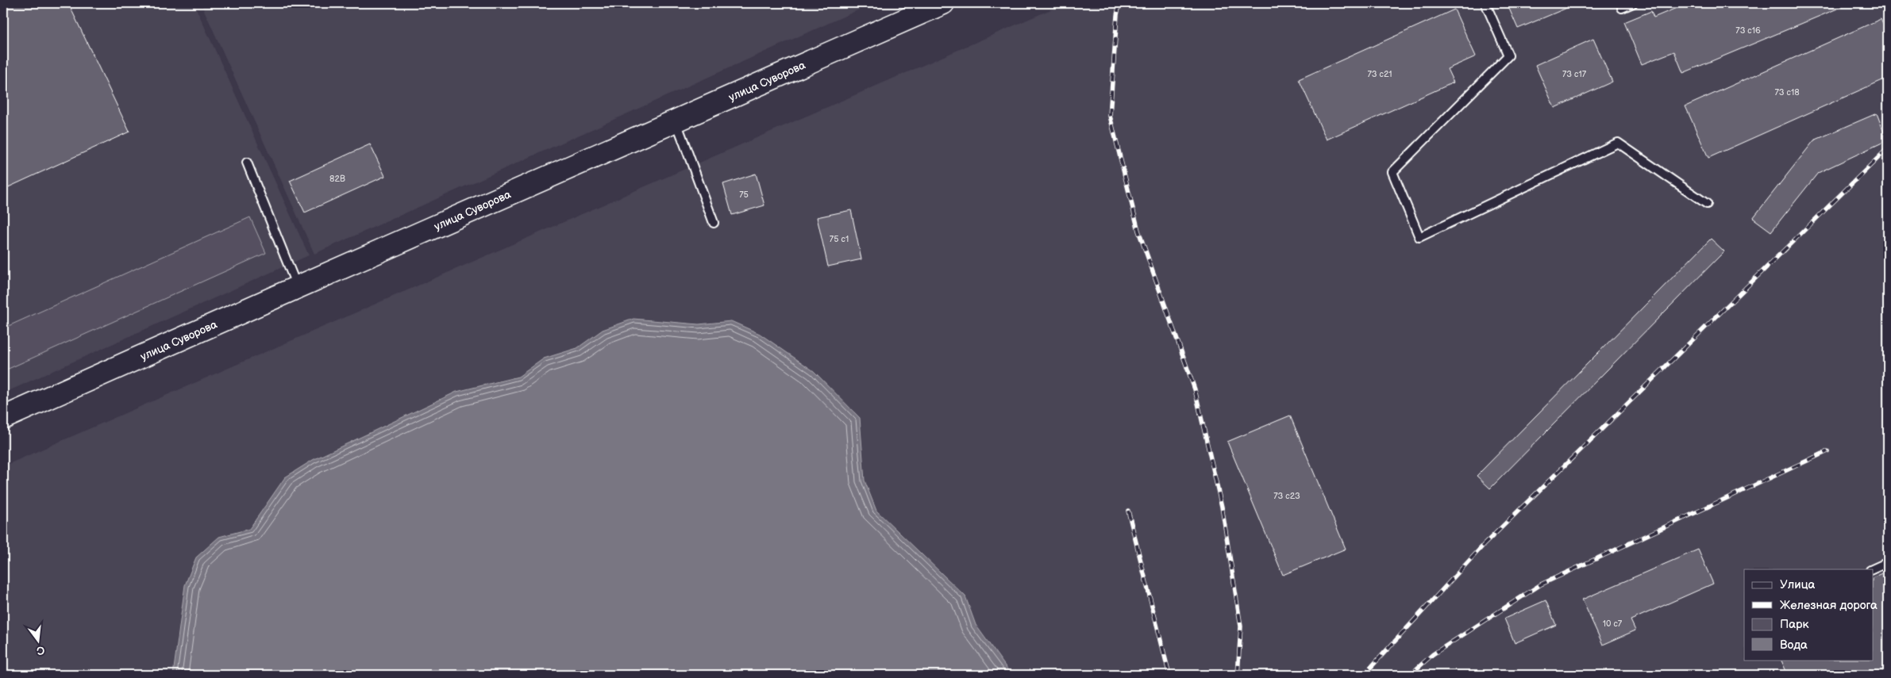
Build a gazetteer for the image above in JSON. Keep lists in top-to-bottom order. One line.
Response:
{"streets":{"main road":["улица Суворова"]},"house_numbers":["73 с16","73 с21","73 с17","73 с18","82В","75","75 с1","73 с23","10 с7"],"legend":["Улица","Железная дорога","Парк","Вода"],"north":"bottom"}
